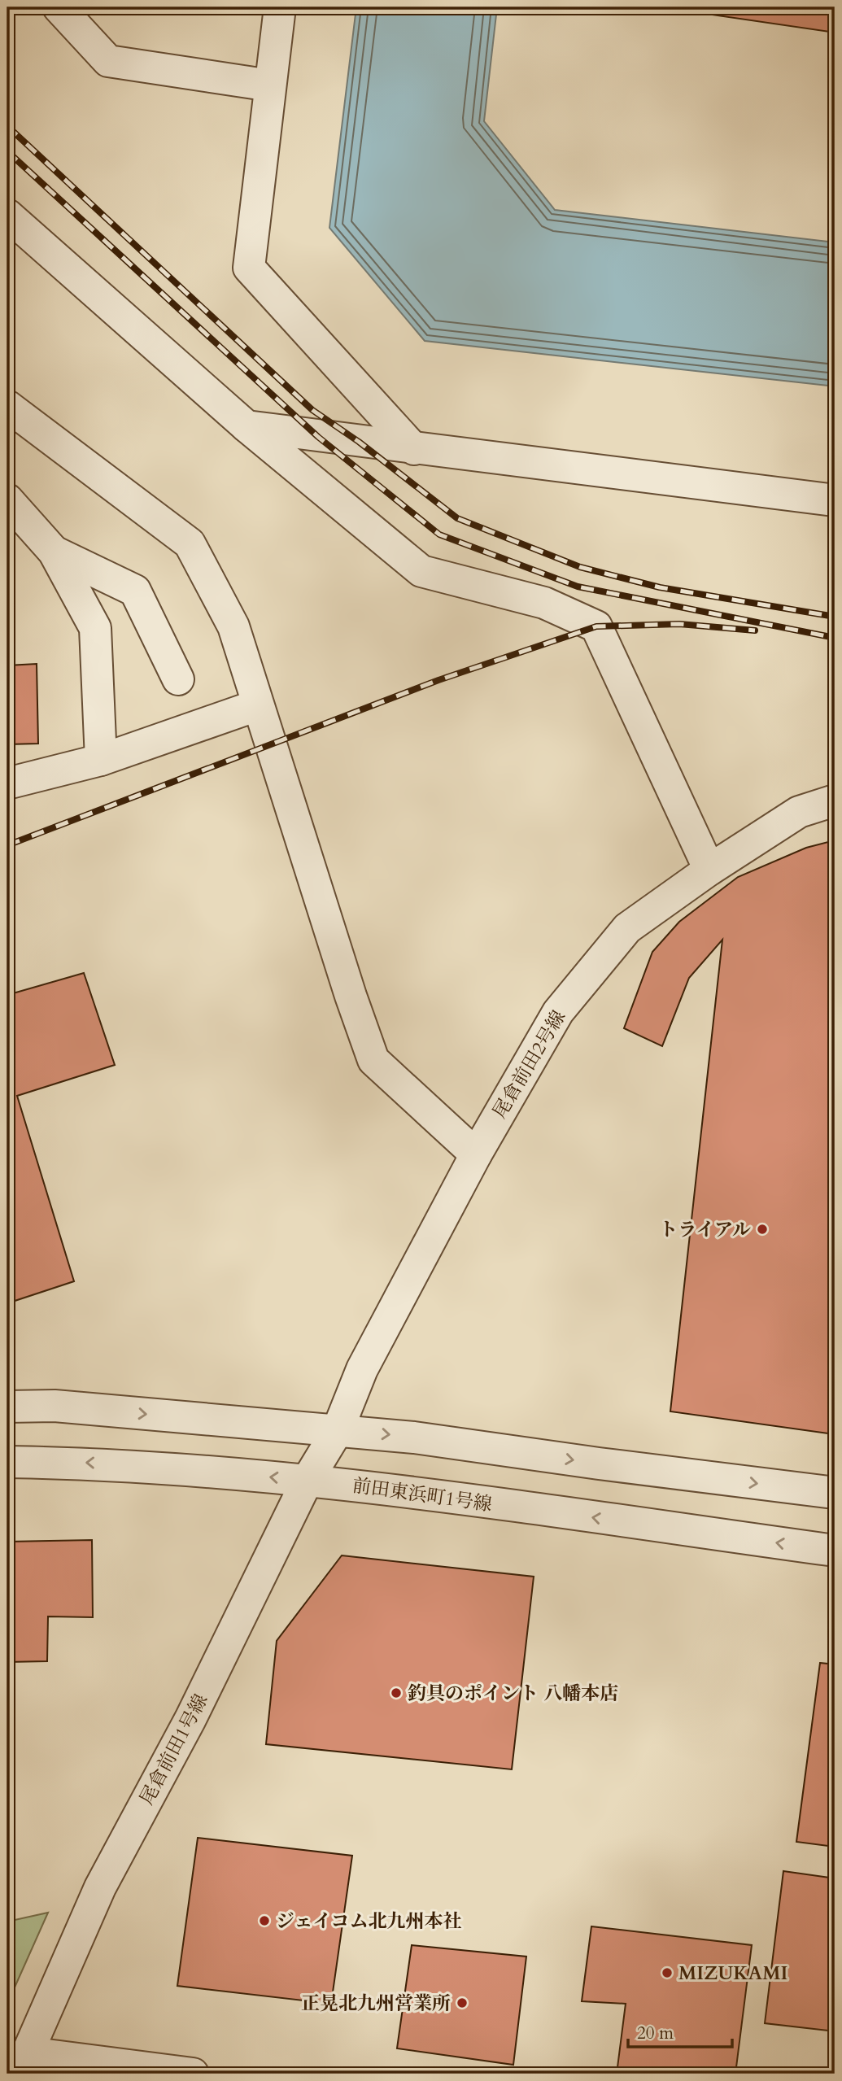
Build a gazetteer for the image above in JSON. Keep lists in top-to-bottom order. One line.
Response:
{"streets":{"street":["尾倉前田2号線","前田東浜町1号線","尾倉前田1号線"]},"crossings":[["尾倉前田2号線","尾倉前田1号線"],["前田東浜町1号線","尾倉前田1号線"]],"places":["トライアル","釣具のポイント 八幡本店","ジェイコム北九州本社","MIZUKAMI","正晃北九州営業所"],"scale_bar":"20 m"}
